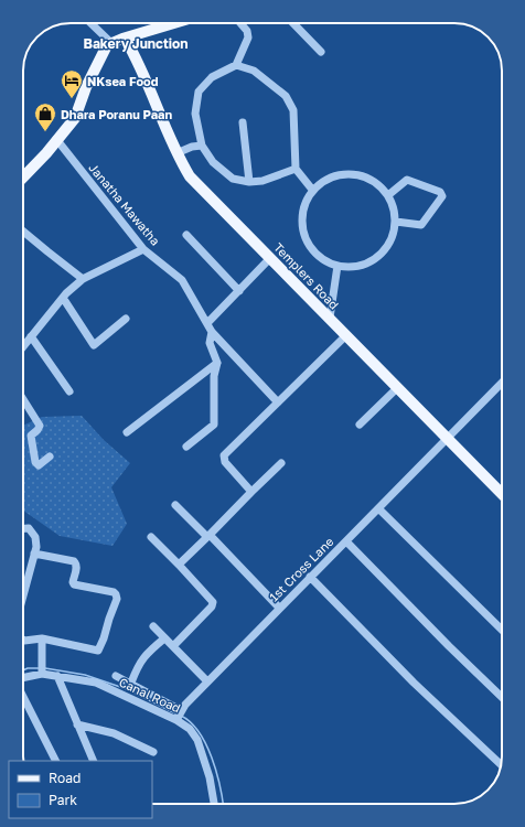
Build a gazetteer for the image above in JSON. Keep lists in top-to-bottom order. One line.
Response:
{"streets":{"main road":["Templers Road"],"street":["Janatha Mawatha","1st Cross Lane","Canal Road"]},"crossings":[["Templers Road","1st Cross Lane"],["1st Cross Lane","Canal Road"]],"districts":["Bakery Junction"],"places":{"hotel":["NKsea Food"],"shop":["Dhara Poranu Paan"]},"legend":["Road","Park"]}
